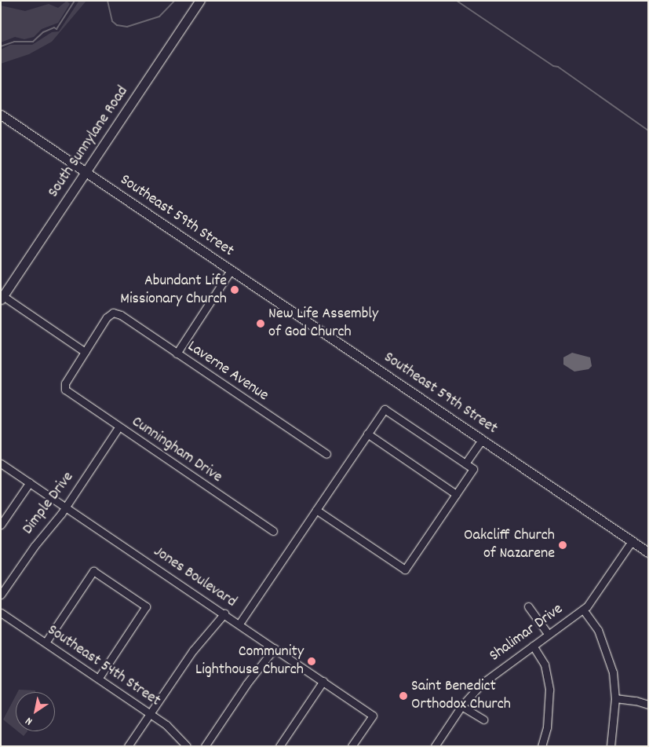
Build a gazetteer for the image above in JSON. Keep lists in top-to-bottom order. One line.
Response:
{"streets":{"main road":["South Sunnylane Road","Southeast 59th Street"],"street":["Laverne Avenue","Cunningham Drive","Dimple Drive","Jones Boulevard","Shalimar Drive","Southeast 54th Street"]},"crossings":[["South Sunnylane Road","Southeast 59th Street"],["Southeast 59th Street","Shalimar Drive"],["Laverne Avenue","Cunningham Drive"],["Cunningham Drive","Dimple Drive"],["Dimple Drive","Jones Boulevard"]],"places":["Abundant Life Missionary Church","New Life Assembly of God Church","Oakcliff Church of Nazarene","Community Lighthouse Church","Saint Benedict Orthodox Church"],"north":"bottom left"}
